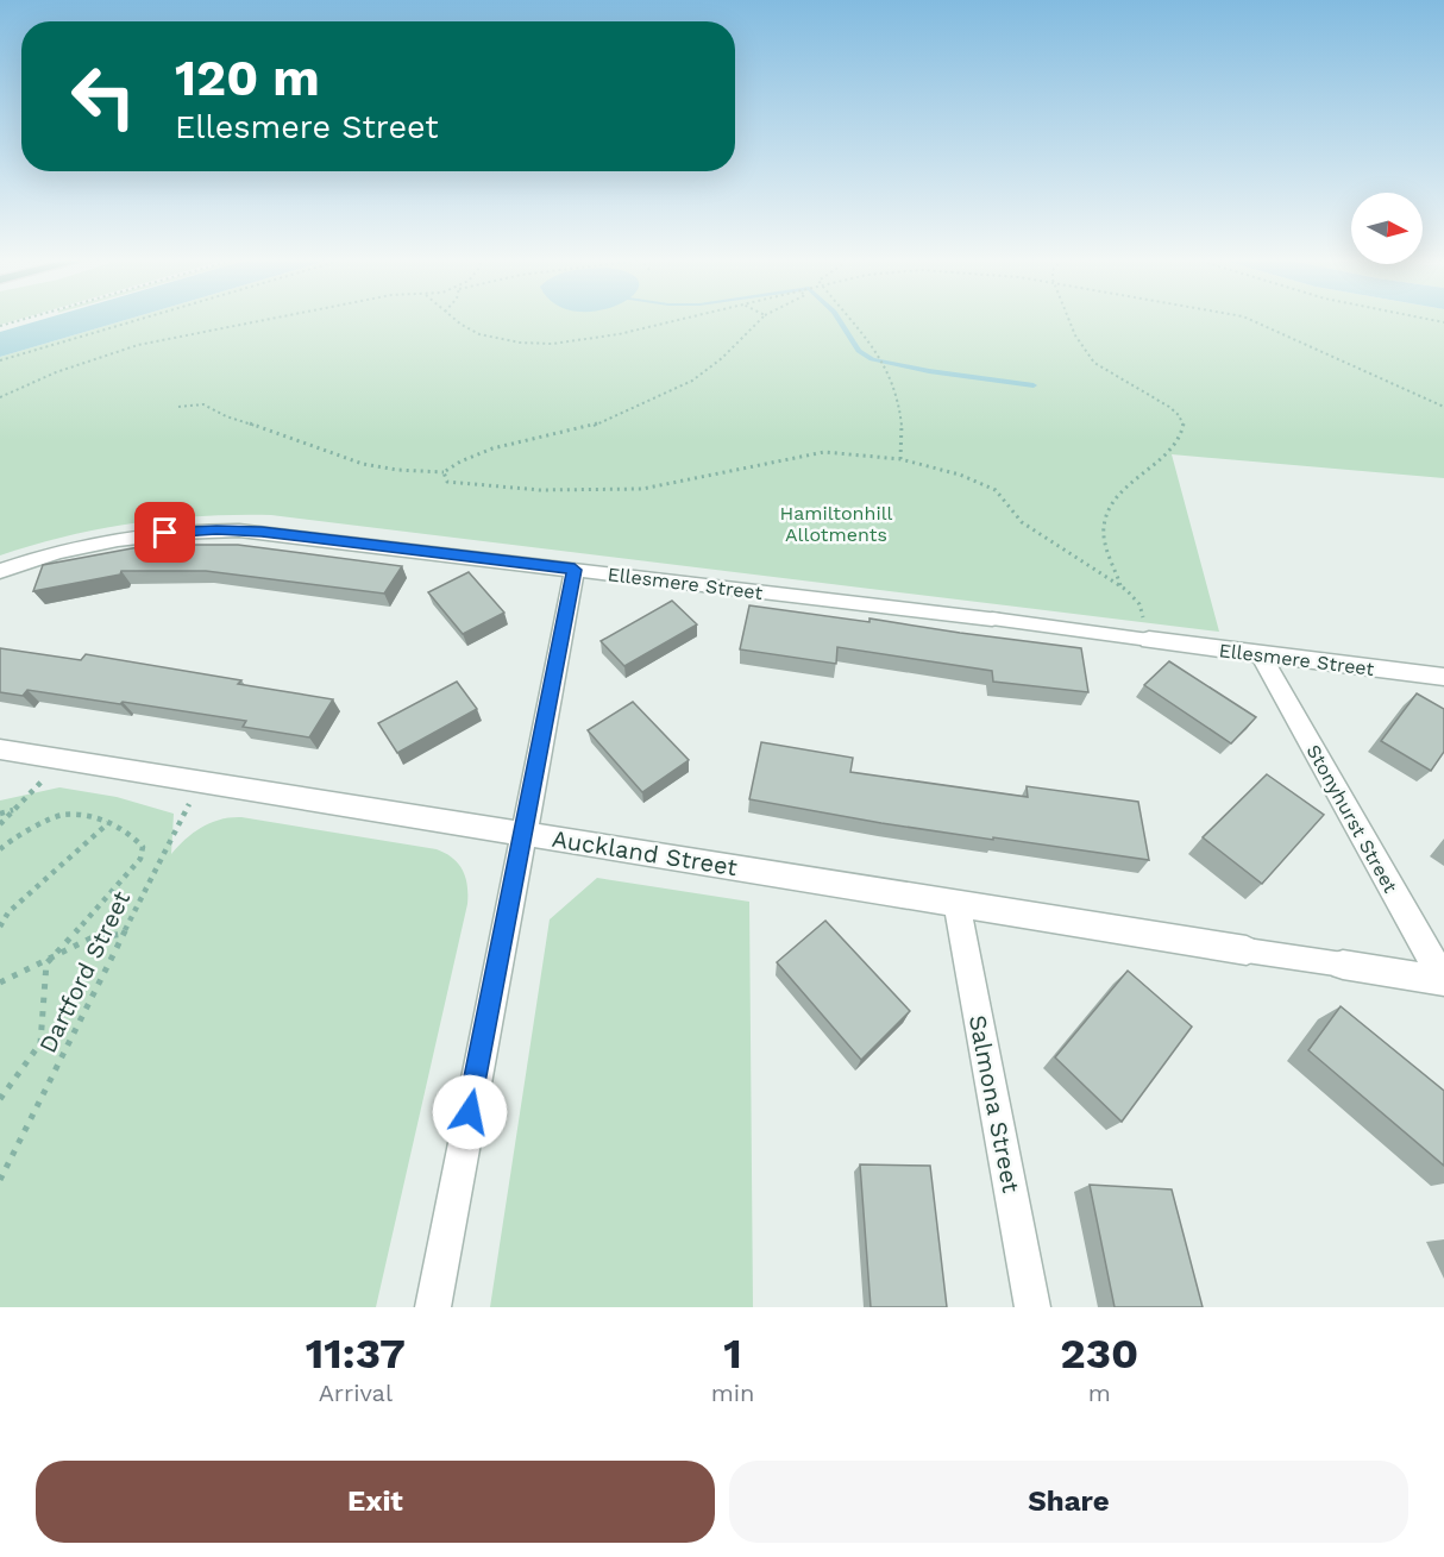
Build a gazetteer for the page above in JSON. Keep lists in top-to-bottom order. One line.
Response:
{"streets":{"street":["Ellesmere Street","Stonyhurst Street","Auckland Street","Salmona Street"],"path":["Dartford Street"]},"crossings":[["Ellesmere Street","Stonyhurst Street"],["Auckland Street","Dartford Street"],["Auckland Street","Salmona Street"]],"parks":["Hamiltonhill Allotments"],"north":"right","page":{"turn":["120 m","Ellesmere Street"],"eta":["11:37","Arrival","1","min","230","m"],"buttons":["Exit","Share"]}}
